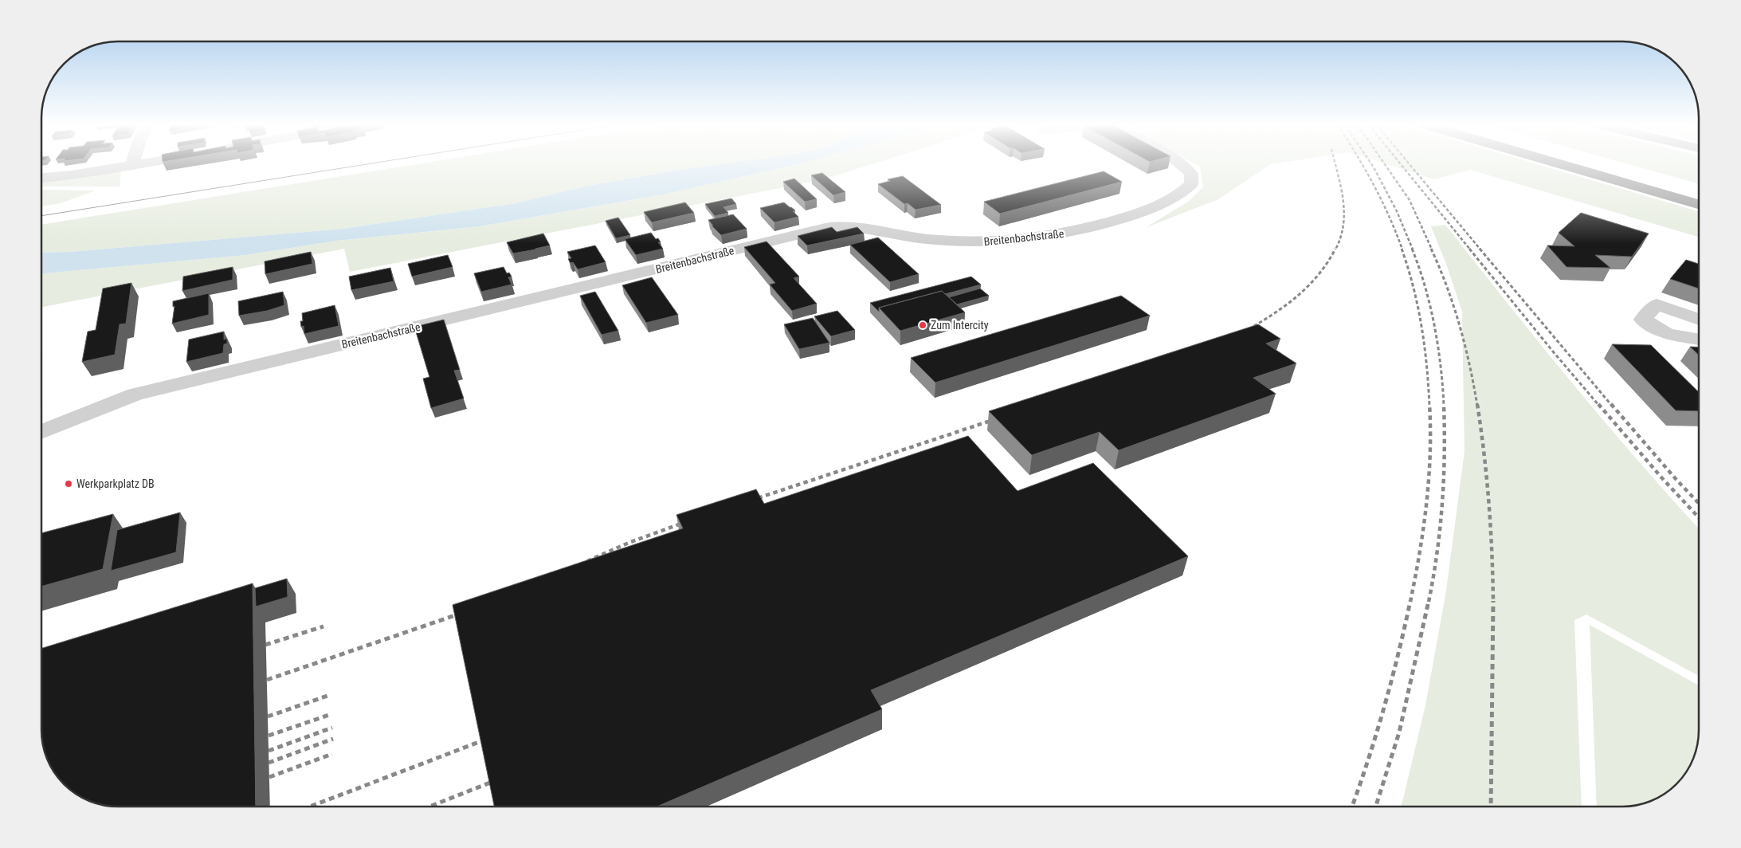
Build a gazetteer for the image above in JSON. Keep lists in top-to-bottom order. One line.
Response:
{"streets":{"street":["Breitenbachstraße"]},"places":["Zum Intercity","Werkparkplatz DB"]}
